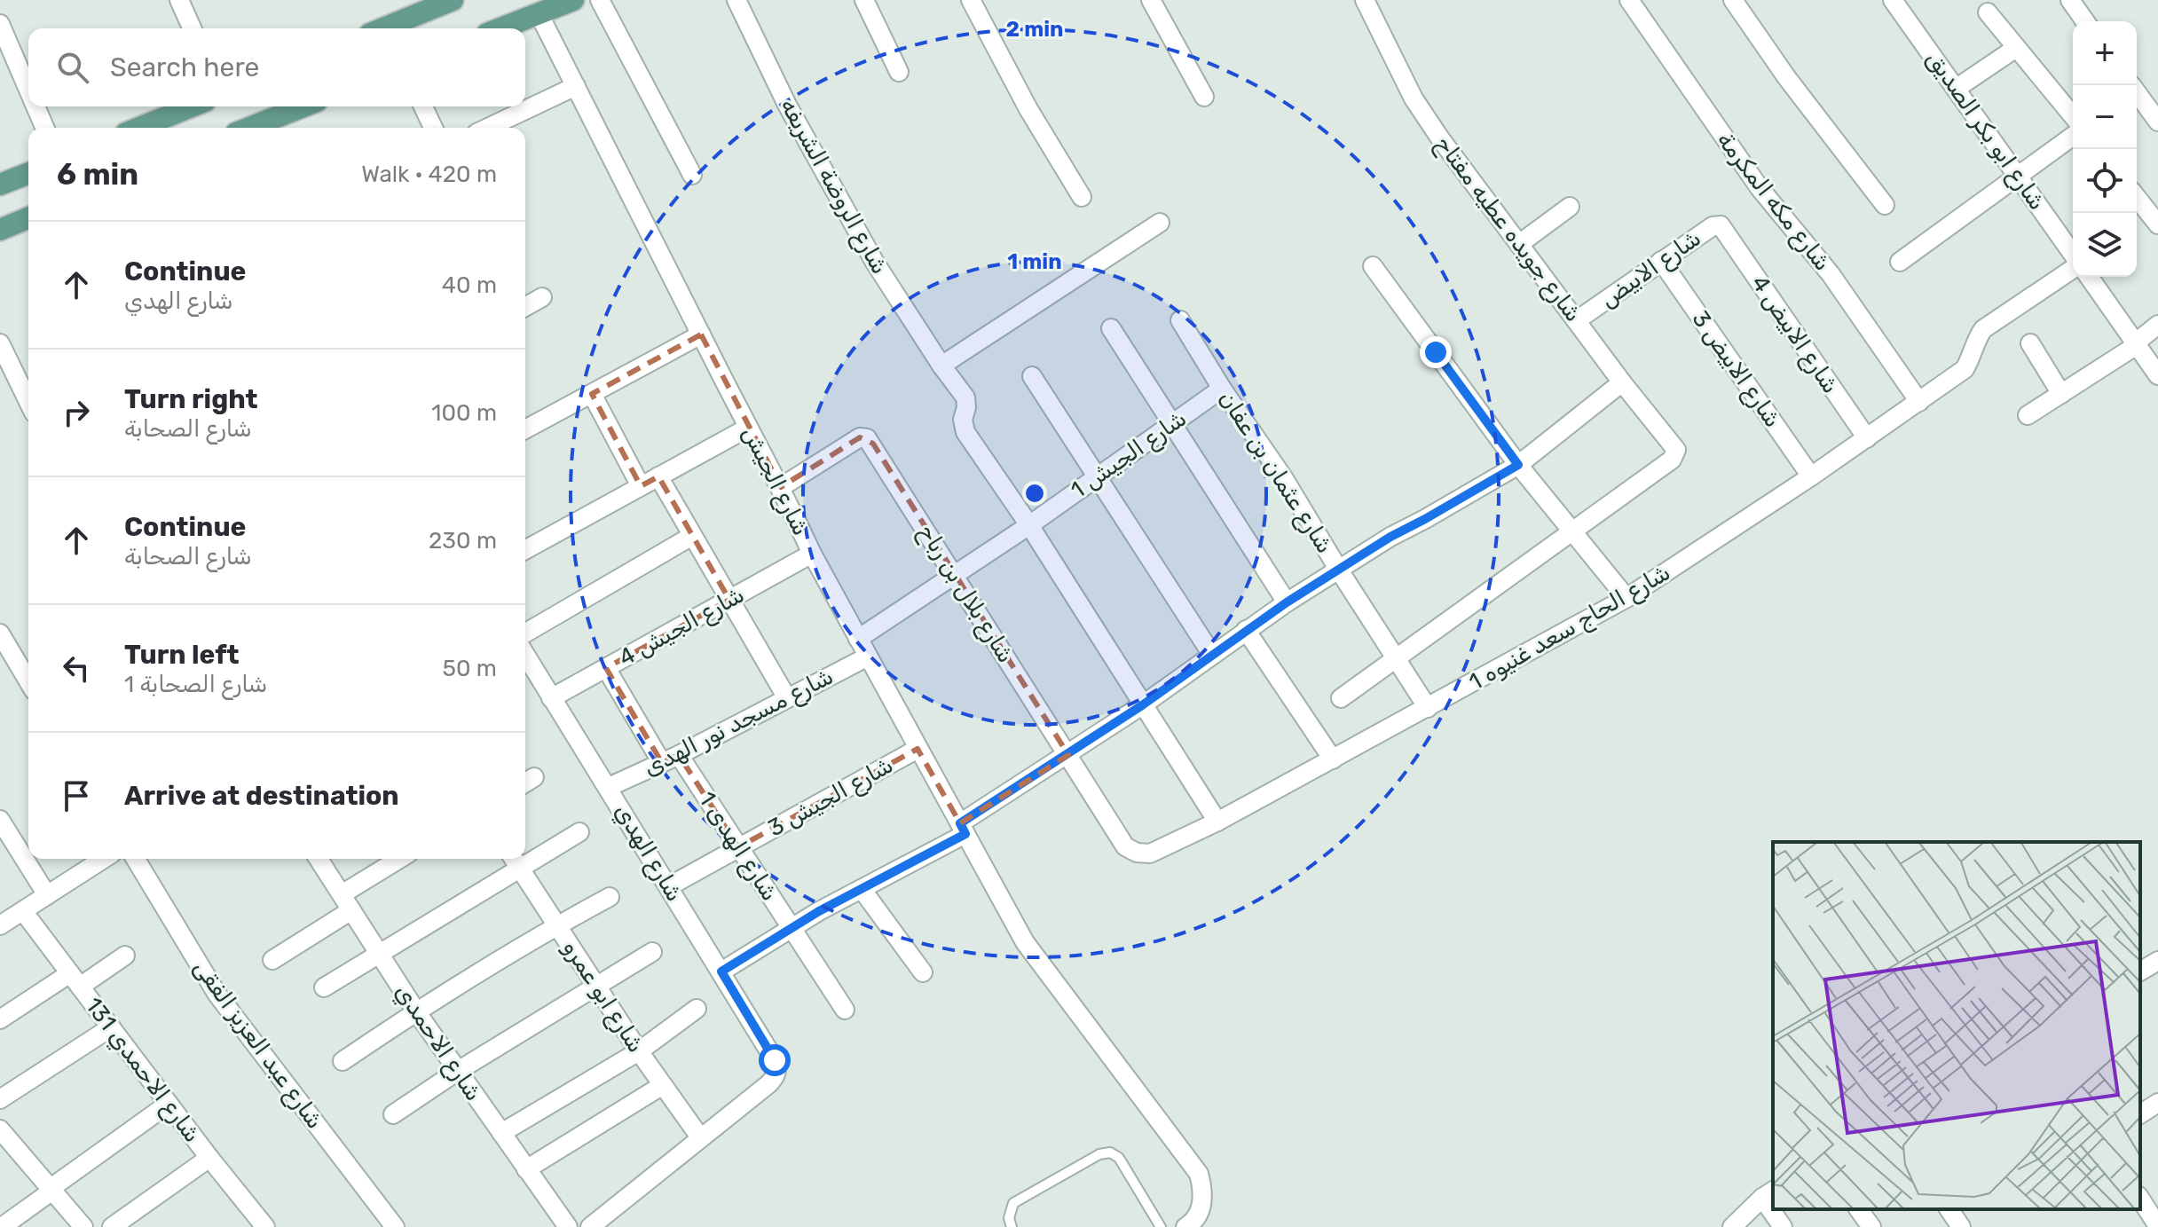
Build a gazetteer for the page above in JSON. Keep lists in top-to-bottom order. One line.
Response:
{"streets":{"street":["شارع ابو بكر الصديق","شارع الروضة الشريفه","شارع مكه المكرمة","شارع جويده عطيه مفتاح","شارع الابيض","شارع الابيض 4","شارع الابيض 3","شارع الجيش 1","شارع عثمان بن عفان","شارع الجيش","شارع بلال بن رباح","شارع الجيش 4","شارع الحاج سعد غنيوه 1","شارع مسجد نور الهدى","شارع الجيش 3","شارع الهدى 1","شارع الهدي","شارع ابو عمرو","شارع الاحمدي","شارع عبد العزيز الفقى","شارع الاحمدي 131"]},"crossings":[["شارع الروضة الشريفه","شارع الجيش 1"],["شارع الروضة الشريفه","شارع الحاج سعد غنيوه 1"],["شارع مكه المكرمة","شارع الحاج سعد غنيوه 1"],["شارع جويده عطيه مفتاح","شارع الابيض"],["شارع الابيض","شارع الابيض 4"],["شارع الابيض","شارع الابيض 3"],["شارع الابيض 4","شارع الحاج سعد غنيوه 1"],["شارع الابيض 3","شارع الحاج سعد غنيوه 1"],["شارع الجيش 1","شارع عثمان بن عفان"],["شارع الجيش 1","شارع الجيش"],["شارع الجيش 1","شارع بلال بن رباح"],["شارع عثمان بن عفان","شارع الحاج سعد غنيوه 1"],["شارع الجيش","شارع بلال بن رباح"],["شارع الجيش","شارع الجيش 4"],["شارع الجيش","شارع مسجد نور الهدى"],["شارع الجيش","شارع الجيش 3"],["شارع بلال بن رباح","شارع الحاج سعد غنيوه 1"],["شارع الجيش 4","شارع الهدى 1"],["شارع الجيش 4","شارع الهدي"],["شارع مسجد نور الهدى","شارع الهدى 1"],["شارع مسجد نور الهدى","شارع الهدي"],["شارع الجيش 3","شارع الهدى 1"],["شارع الجيش 3","شارع الهدي"],["شارع الهدي","شارع ابو عمرو"]],"page":{"map_buttons":["+","−"],"search":"Search here","heading":["6 min","Walk · 420 m"],"list":[["Continue","شارع الهدي","40 m"],["Turn right","شارع الصحابة","100 m"],["Continue","شارع الصحابة","230 m"],["Turn left","شارع الصحابة 1","50 m"],"Arrive at destination"]},"rings":["2 min","1 min"]}
